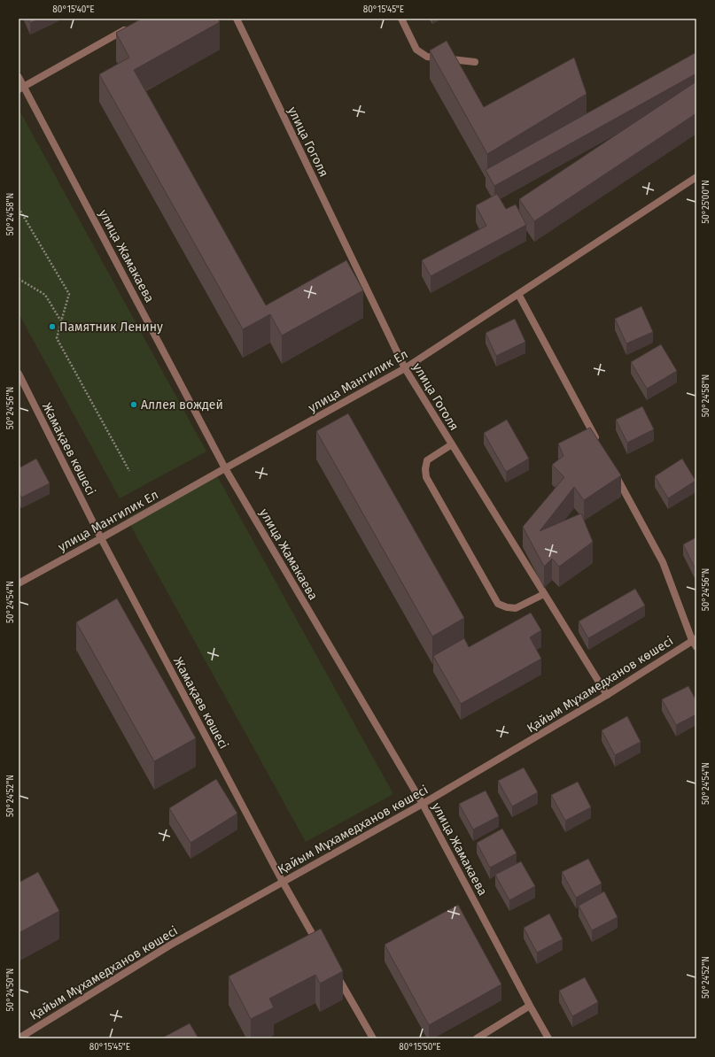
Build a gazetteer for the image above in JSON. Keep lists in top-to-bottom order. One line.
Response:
{"streets":{"street":["улица Гоголя","улица Жамакаева","улица Мангилик Ел","Жамақаев көшесі","Қайым Мұхамедханов көшесі"]},"crossings":[["улица Гоголя","улица Мангилик Ел"],["улица Гоголя","Қайым Мұхамедханов көшесі"],["улица Жамакаева","улица Мангилик Ел"],["улица Жамакаева","Қайым Мұхамедханов көшесі"],["улица Мангилик Ел","Жамақаев көшесі"],["Жамақаев көшесі","Қайым Мұхамедханов көшесі"]],"places":["Памятник Ленину","Аллея вождей"],"coordinates":["80°15'40\"E","80°15'45\"E","50°25'00\"N","50°24'58\"N","50°24'56\"N","50°24'54\"N","50°24'52\"N","50°24'50\"N","80°15'50\"E"]}
